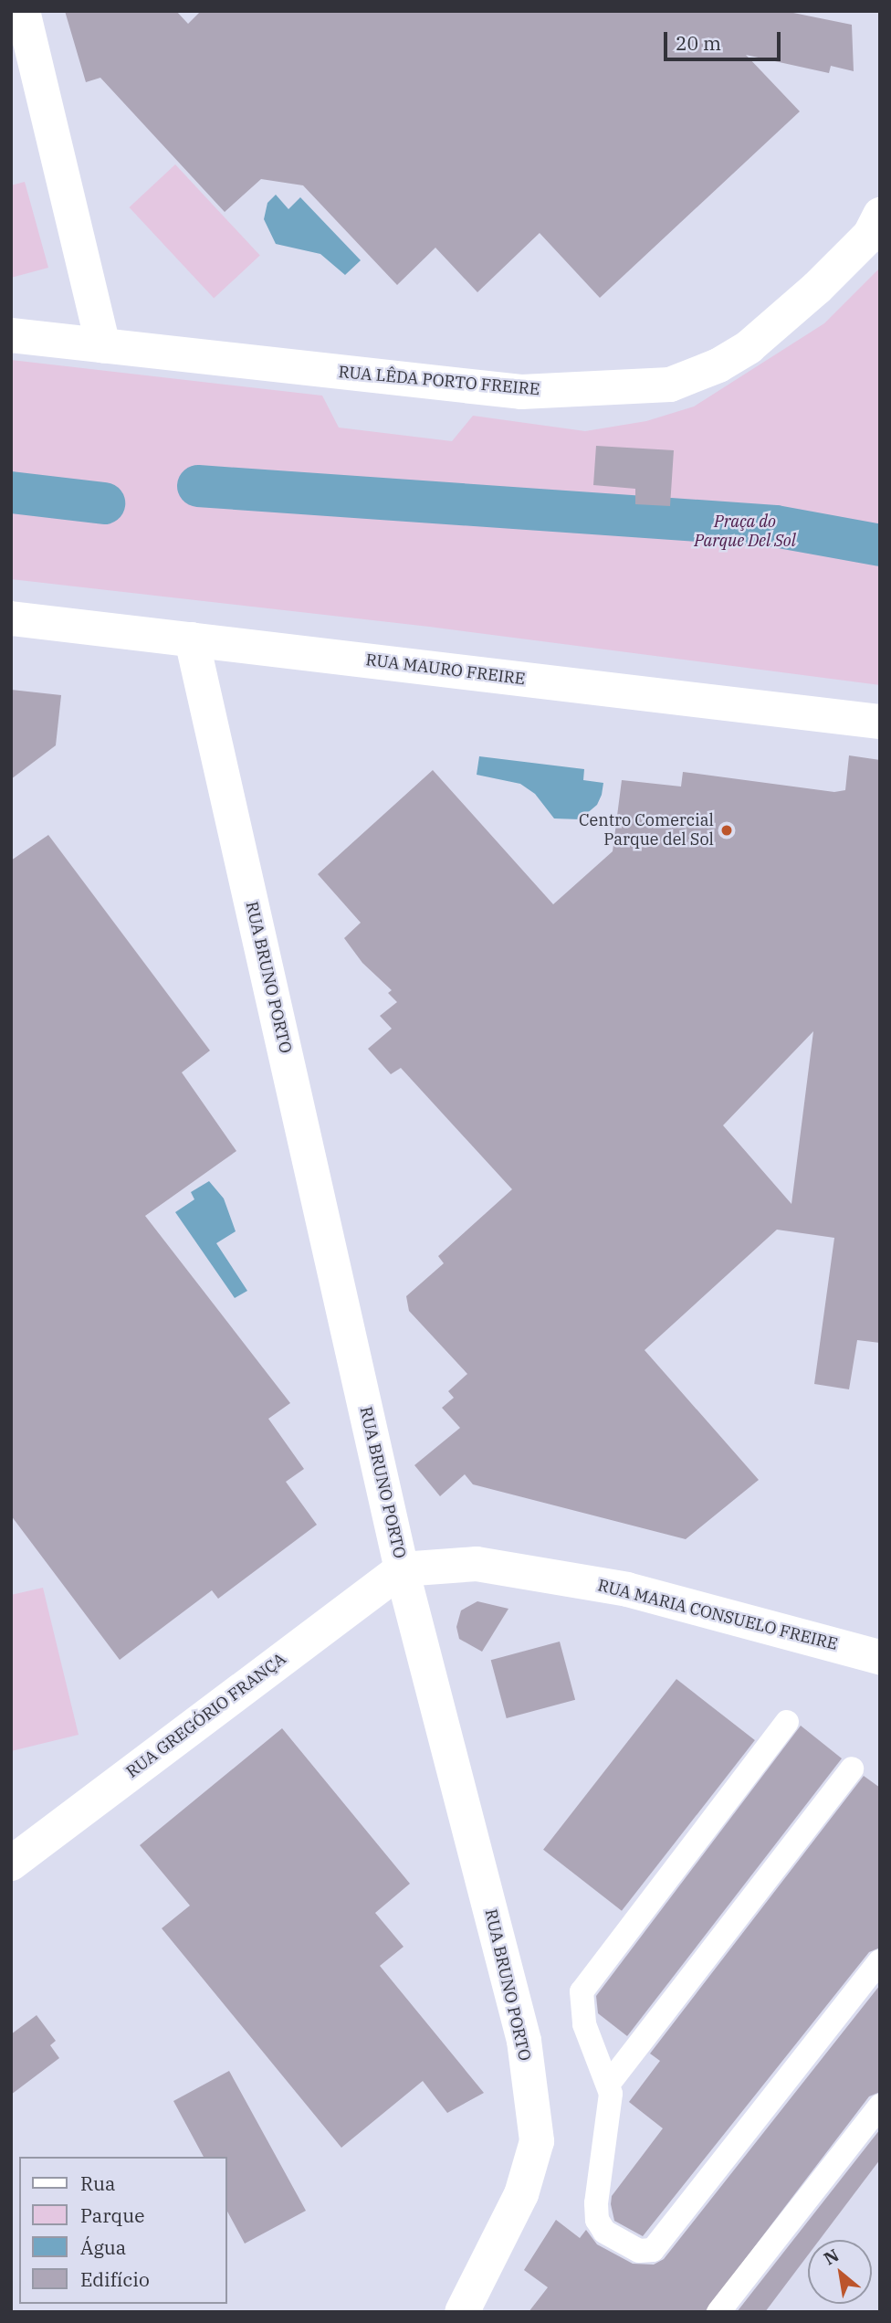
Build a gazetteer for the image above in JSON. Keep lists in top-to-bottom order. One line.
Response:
{"streets":{"street":["RUA LÊDA PORTO FREIRE","RUA MAURO FREIRE","RUA BRUNO PORTO","RUA MARIA CONSUELO FREIRE","RUA GREGÓRIO FRANÇA"]},"crossings":[["RUA MAURO FREIRE","RUA BRUNO PORTO"],["RUA BRUNO PORTO","RUA MARIA CONSUELO FREIRE"],["RUA BRUNO PORTO","RUA GREGÓRIO FRANÇA"],["RUA MARIA CONSUELO FREIRE","RUA GREGÓRIO FRANÇA"]],"parks":["Praça do Parque Del Sol"],"places":["Centro Comercial Parque del Sol"],"legend":["Rua","Parque","Água","Edifício"],"scale_bar":"20 m","north":"top left"}
